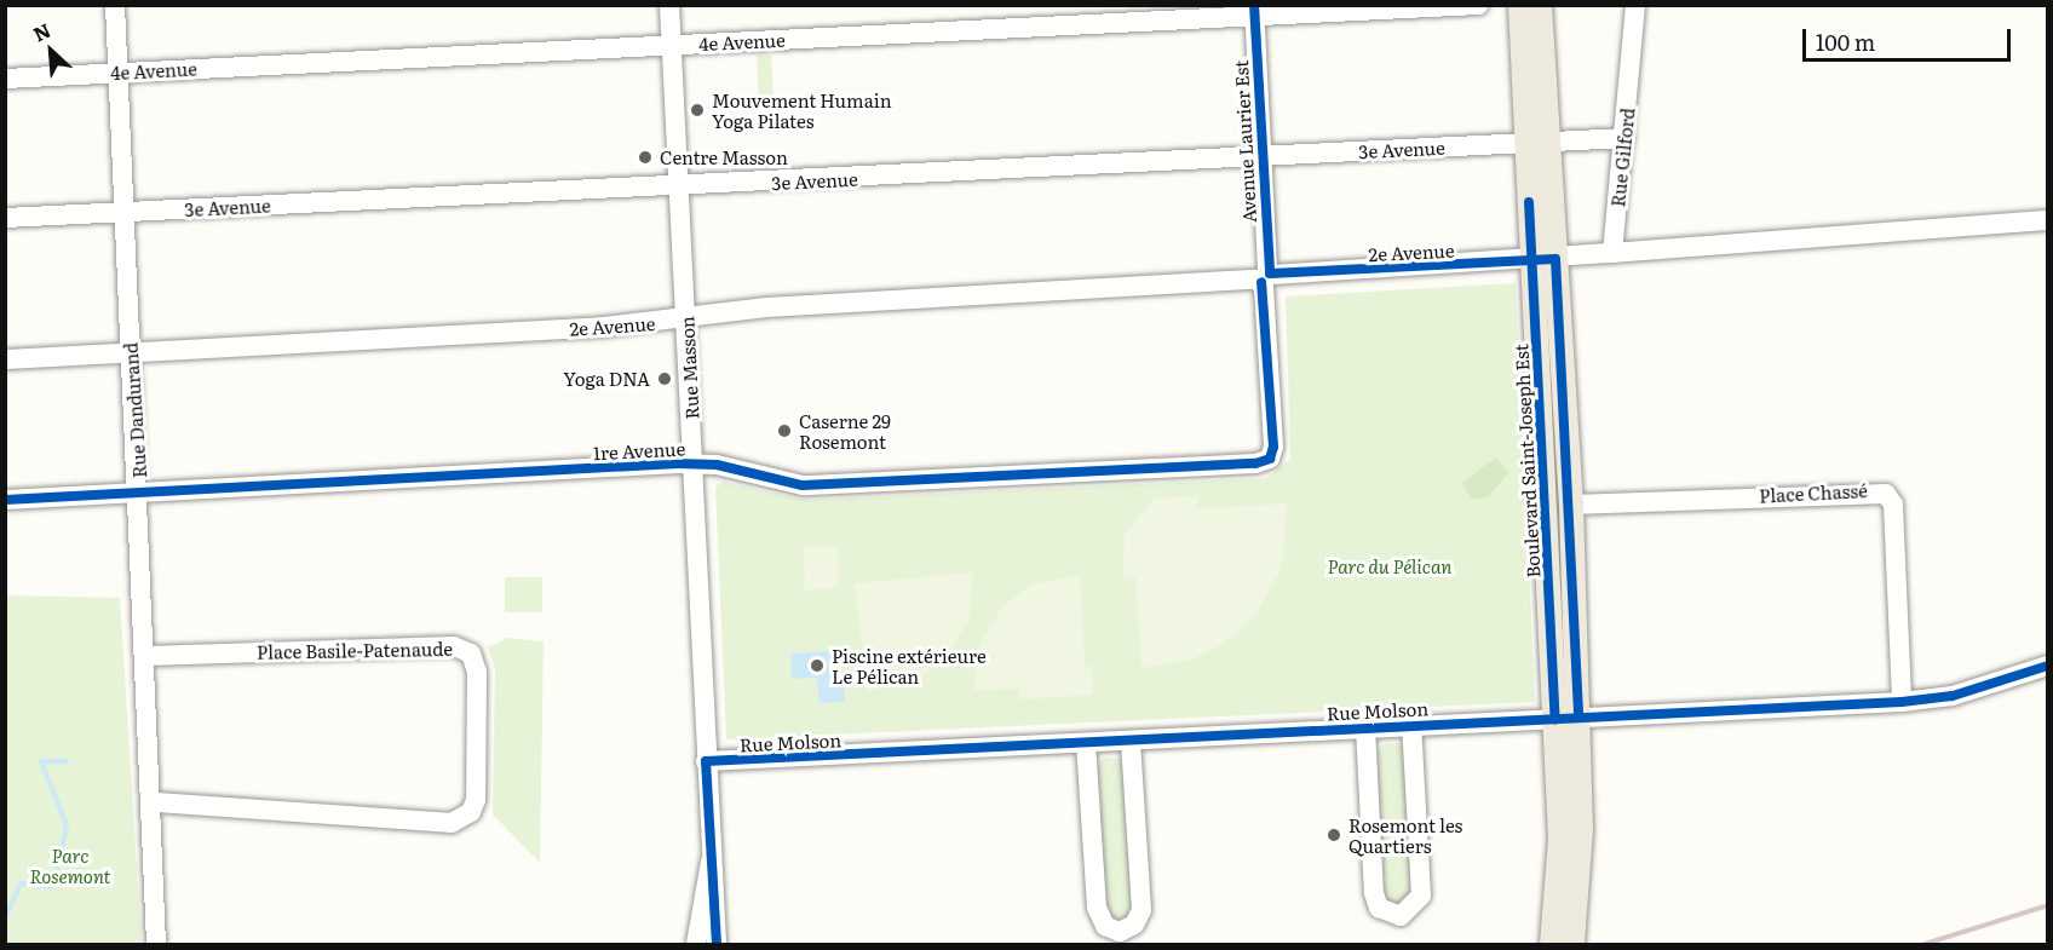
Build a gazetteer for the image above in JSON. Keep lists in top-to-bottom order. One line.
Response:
{"streets":{"main road":["Boulevard Saint-Joseph Est"],"street":["4e Avenue","Avenue Laurier Est","3e Avenue","Rue Gilford","2e Avenue","Rue Masson","Rue Dandurand","1re Avenue","Place Chassé","Place Basile-Patenaude","Rue Molson"]},"crossings":[["4e Avenue","Avenue Laurier Est"],["4e Avenue","Rue Masson"],["4e Avenue","Rue Dandurand"],["Avenue Laurier Est","3e Avenue"],["Avenue Laurier Est","2e Avenue"],["Avenue Laurier Est","1re Avenue"],["3e Avenue","Rue Gilford"],["3e Avenue","Rue Masson"],["3e Avenue","Rue Dandurand"],["3e Avenue","Boulevard Saint-Joseph Est"],["2e Avenue","Rue Masson"],["2e Avenue","Rue Dandurand"],["2e Avenue","Boulevard Saint-Joseph Est"],["Rue Masson","1re Avenue"],["Rue Masson","Rue Molson"],["Rue Dandurand","1re Avenue"],["Rue Dandurand","Place Basile-Patenaude"],["Boulevard Saint-Joseph Est","Place Chassé"],["Boulevard Saint-Joseph Est","Rue Molson"],["Place Chassé","Rue Molson"]],"parks":["Parc du Pélican","Parc Rosemont"],"places":["Mouvement Humain Yoga Pilates","Centre Masson","Yoga DNA","Caserne 29 Rosemont","Piscine extérieure Le Pélican","Rosemont les Quartiers"],"scale_bar":"100 m","north":"top left"}
